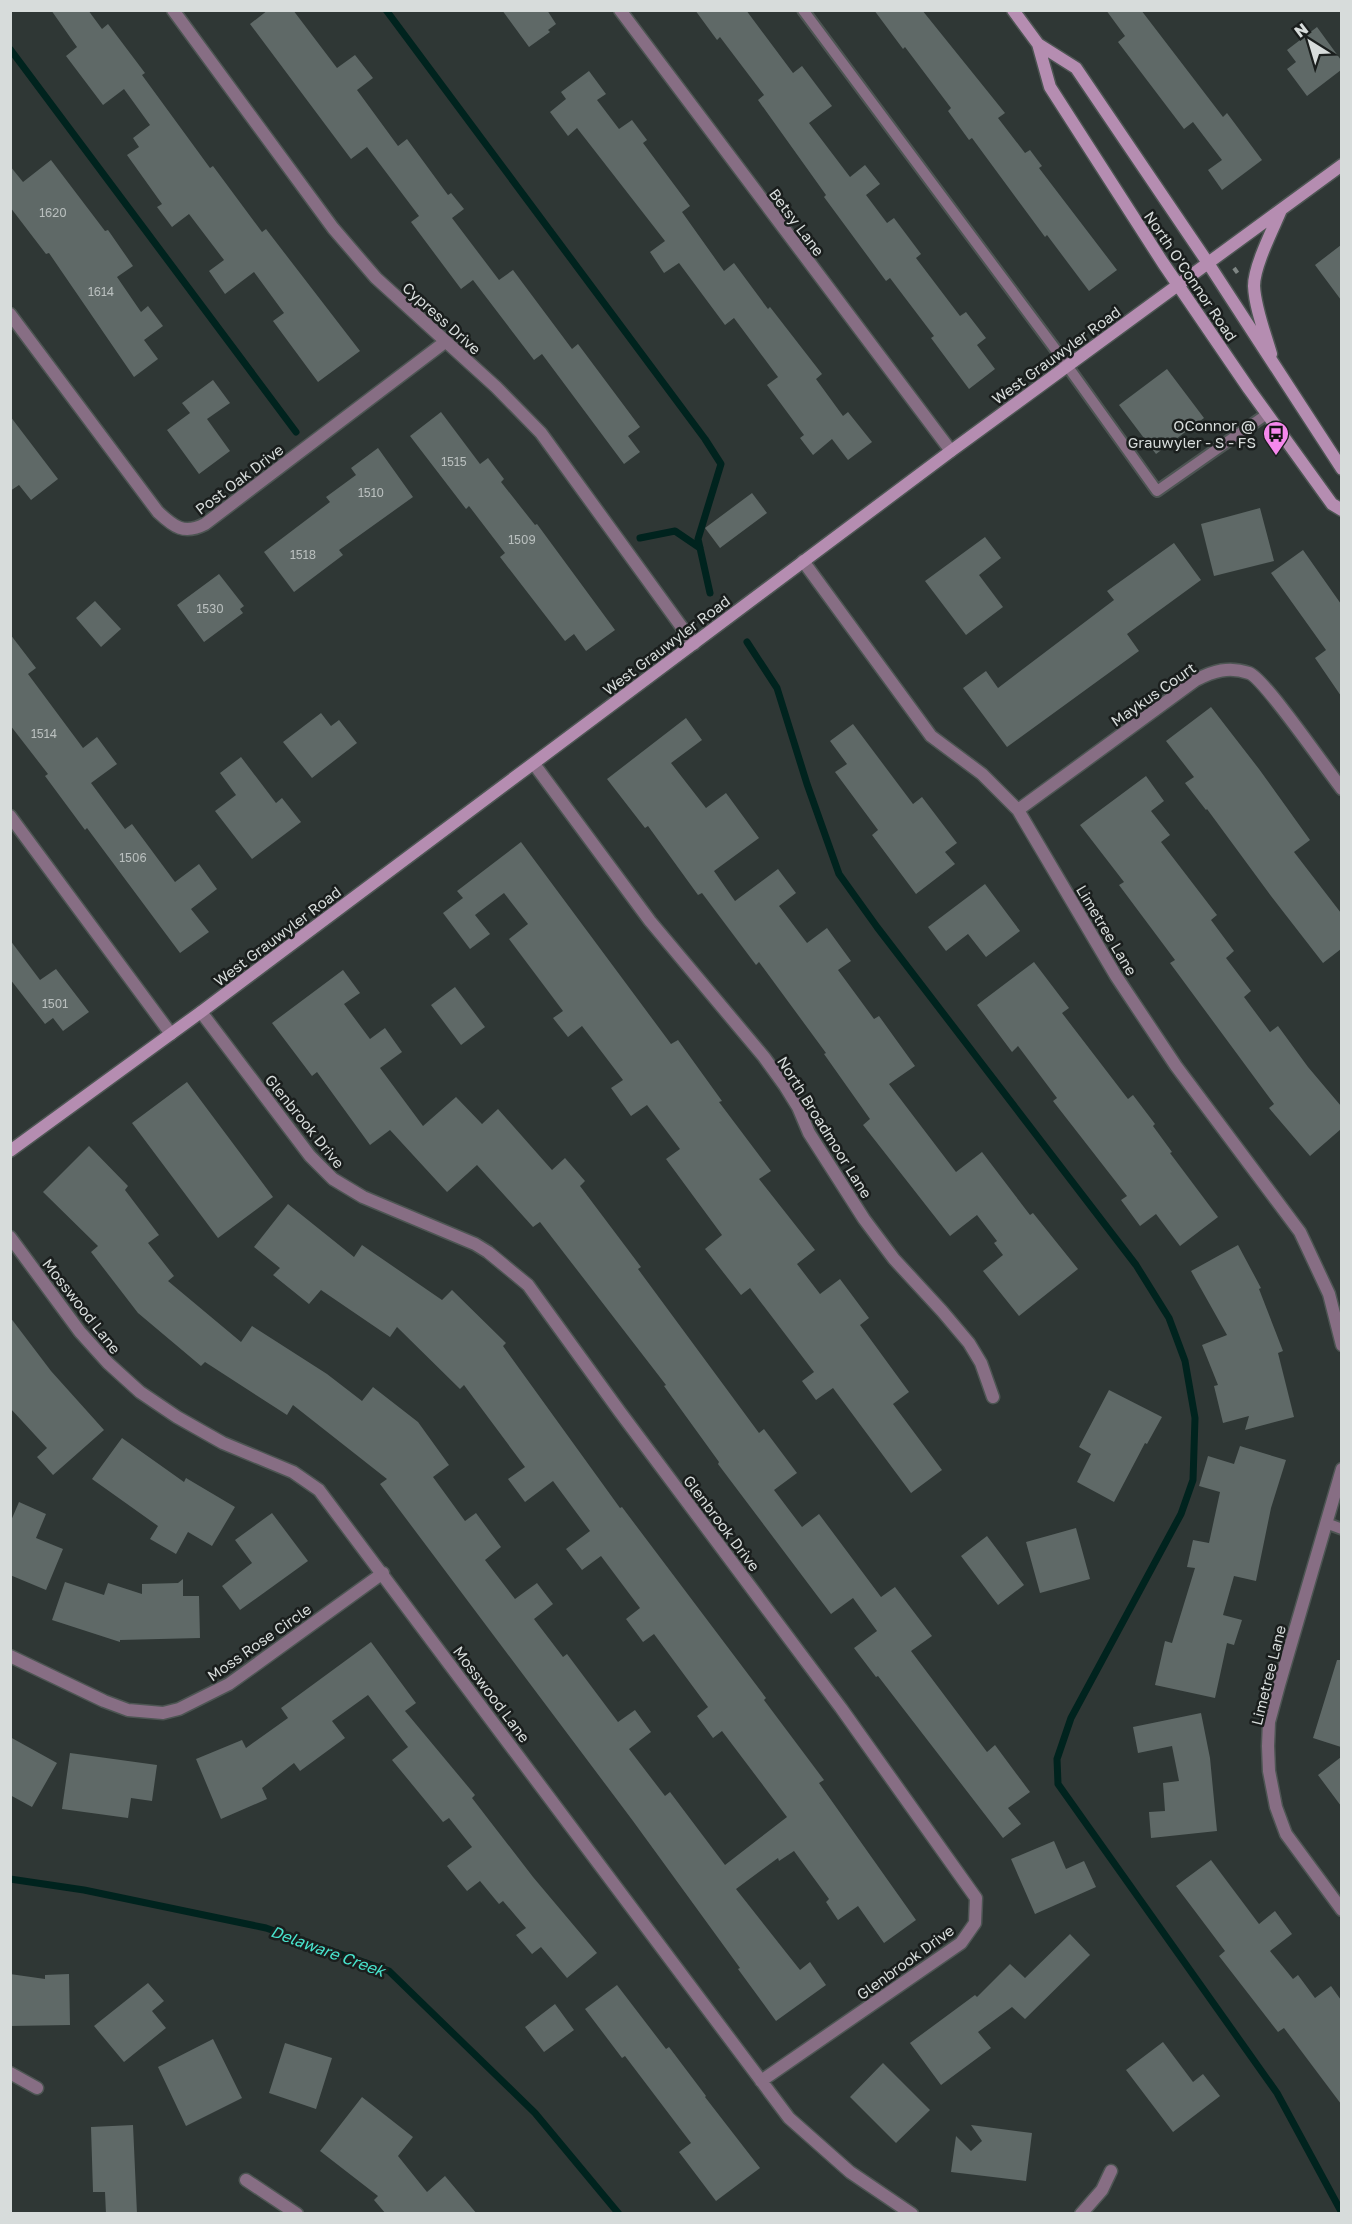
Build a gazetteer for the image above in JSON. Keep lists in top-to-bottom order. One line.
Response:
{"streets":{"main road":["North O'Connor Road","West Grauwyler Road"],"street":["Betsy Lane","Cypress Drive","Post Oak Drive","Maykus Court","Limetree Lane","Glenbrook Drive","North Broadmoor Lane","Mosswood Lane","Moss Rose Circle"]},"crossings":[["Betsy Lane","West Grauwyler Road"],["North O'Connor Road","West Grauwyler Road"],["Cypress Drive","West Grauwyler Road"],["Cypress Drive","Post Oak Drive"],["West Grauwyler Road","Limetree Lane"],["West Grauwyler Road","Glenbrook Drive"],["West Grauwyler Road","North Broadmoor Lane"],["Maykus Court","Limetree Lane"],["Glenbrook Drive","Mosswood Lane"],["Mosswood Lane","Moss Rose Circle"]],"water":["Delaware Creek"],"places":{"bus stop":["OConnor @ Grauwyler - S - FS"]},"house_numbers":["1620","1614","1515","1510","1509","1518","1530","1514","1506","1501"],"north":"top left"}
